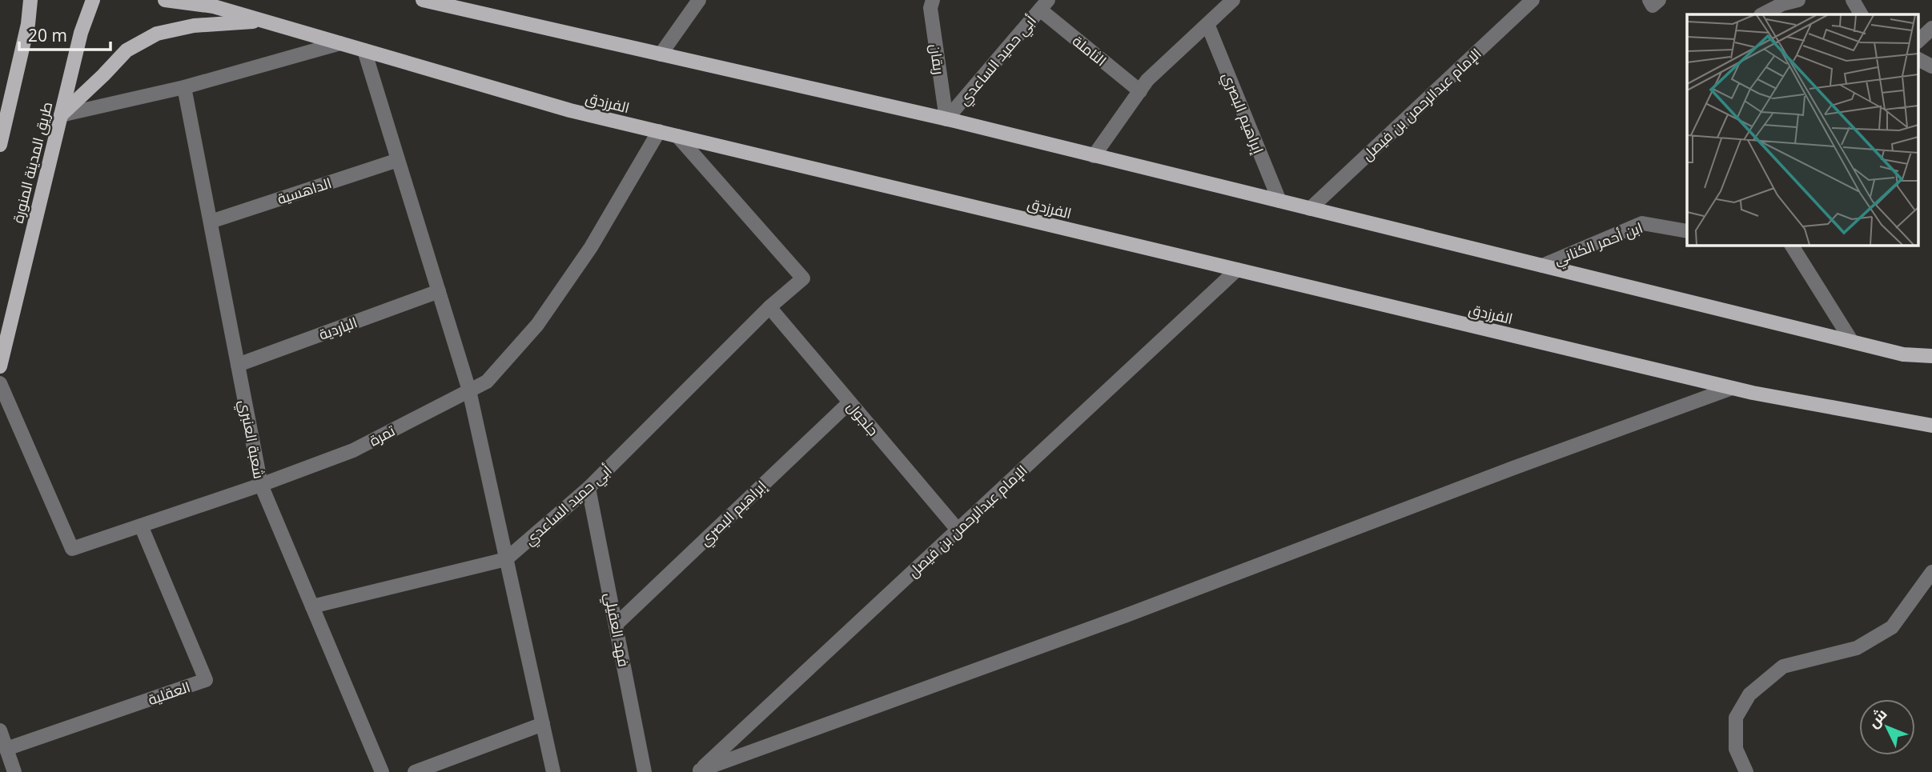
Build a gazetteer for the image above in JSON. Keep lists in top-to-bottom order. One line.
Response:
{"streets":{"main road":["الفرزدق","طريق المدينة المنورة"],"street":["الثاملة","ربقان","أبي حميد الساعدي","الإمام عبدالرحمن بن فيصل","إبراهيم البصري","الداهسية","ابن أحمر الكناني","الباردية","جلجول","تمرة","شعبة العنبري","فهد العقيلي","العقلية"]},"crossings":[["الثاملة","أبي حميد الساعدي"],["ربقان","أبي حميد الساعدي"],["أبي حميد الساعدي","الفرزدق"],["أبي حميد الساعدي","جلجول"],["أبي حميد الساعدي","شعبة العنبري"],["أبي حميد الساعدي","فهد العقيلي"],["الفرزدق","الإمام عبدالرحمن بن فيصل"],["الفرزدق","تمرة"],["الإمام عبدالرحمن بن فيصل","جلجول"],["إبراهيم البصري","جلجول"],["إبراهيم البصري","فهد العقيلي"],["الداهسية","شعبة العنبري"],["الباردية","شعبة العنبري"],["تمرة","شعبة العنبري"],["تمرة","العقلية"]],"scale_bar":"20 m","north":"top left"}
